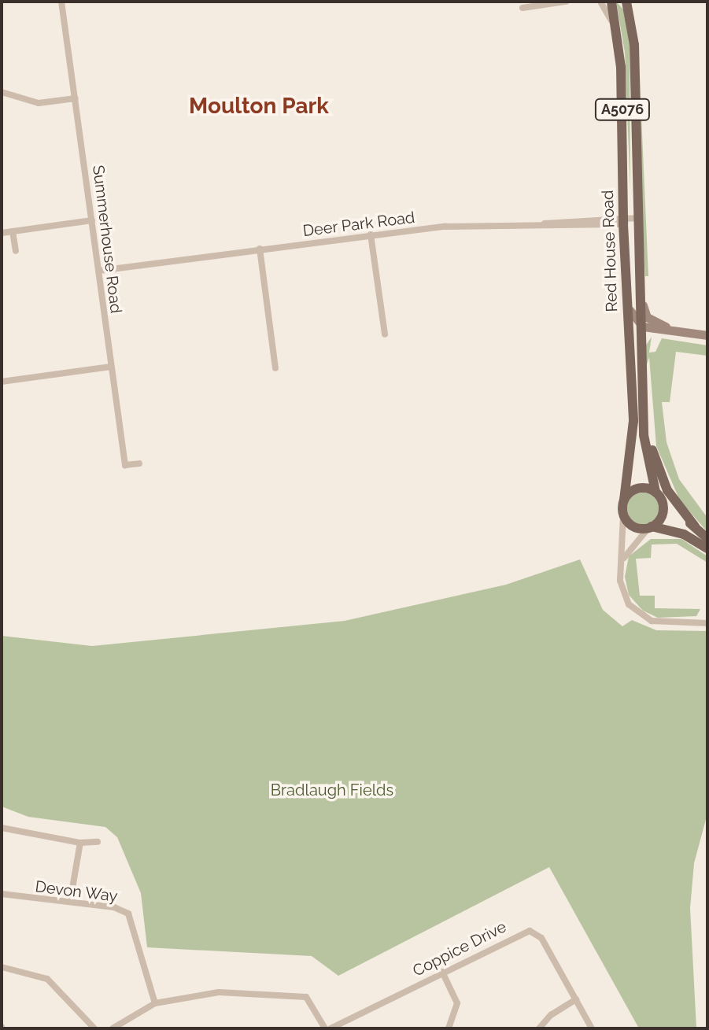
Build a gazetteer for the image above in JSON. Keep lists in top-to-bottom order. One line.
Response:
{"streets":{"main road":["A5076","Red House Road"],"street":["Deer Park Road","Summerhouse Road","Devon Way","Coppice Drive"]},"crossings":[["Deer Park Road","Summerhouse Road"],["Deer Park Road","Red House Road"]],"districts":["Moulton Park"],"parks":["Bradlaugh Fields"]}
